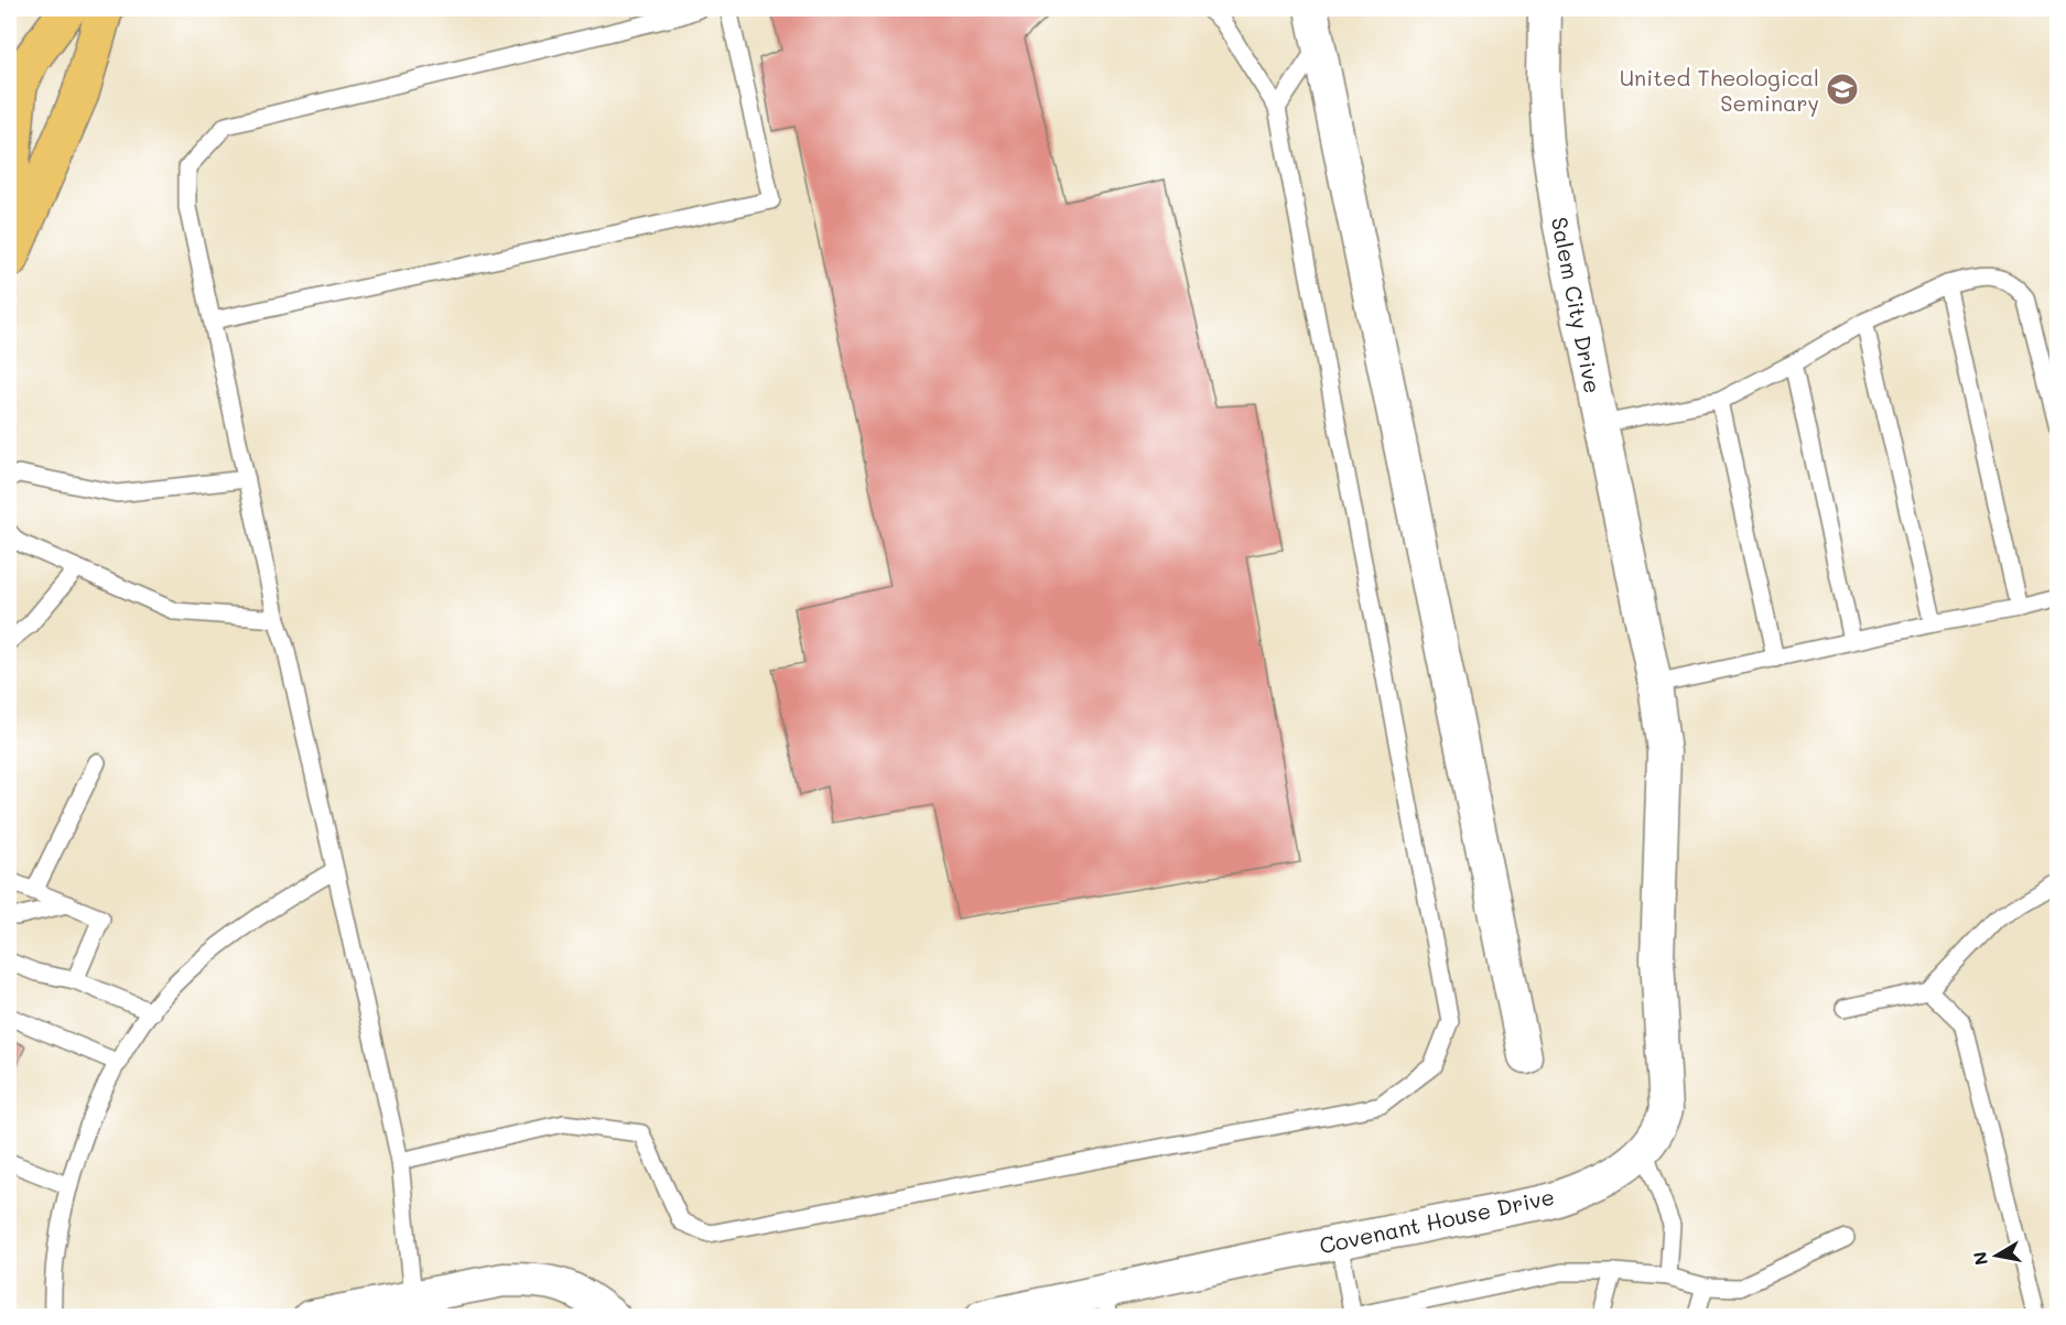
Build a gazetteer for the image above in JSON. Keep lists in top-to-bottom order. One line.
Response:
{"streets":{"street":["Salem City Drive","Covenant House Drive"]},"crossings":[["Salem City Drive","Covenant House Drive"]],"places":{"school or university":["United Theological Seminary"]},"north":"left"}
